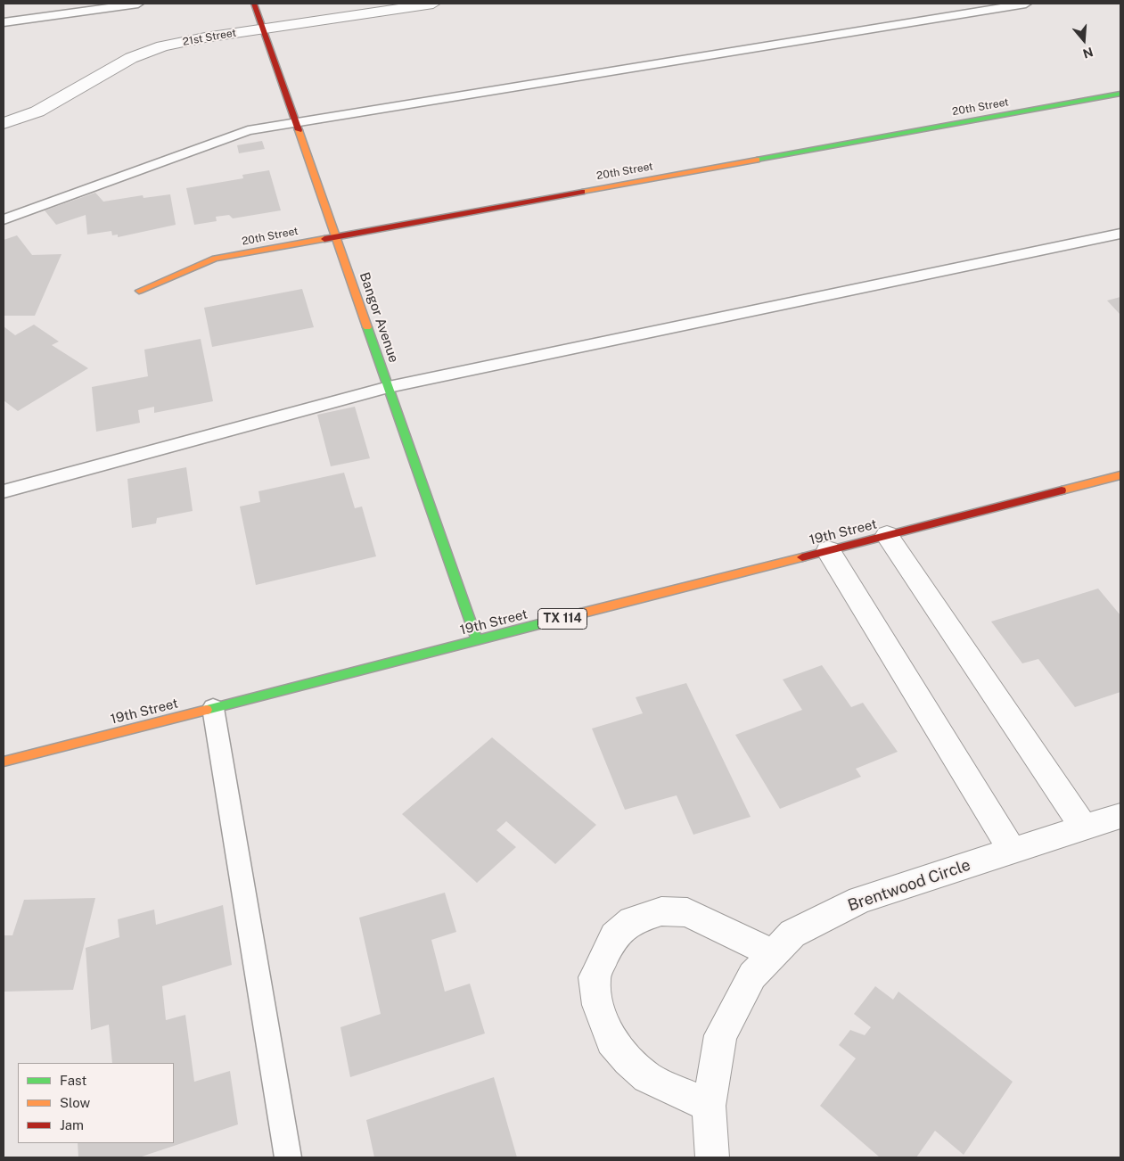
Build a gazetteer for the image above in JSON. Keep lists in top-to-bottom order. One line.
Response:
{"streets":{"street":["21st Street","20th Street","Bangor Avenue","19th Street","TX 114","Brentwood Circle"]},"crossings":[["21st Street","Bangor Avenue"],["20th Street","Bangor Avenue"],["Bangor Avenue","19th Street"]],"legend":["Fast","Slow","Jam"],"north":"bottom"}
